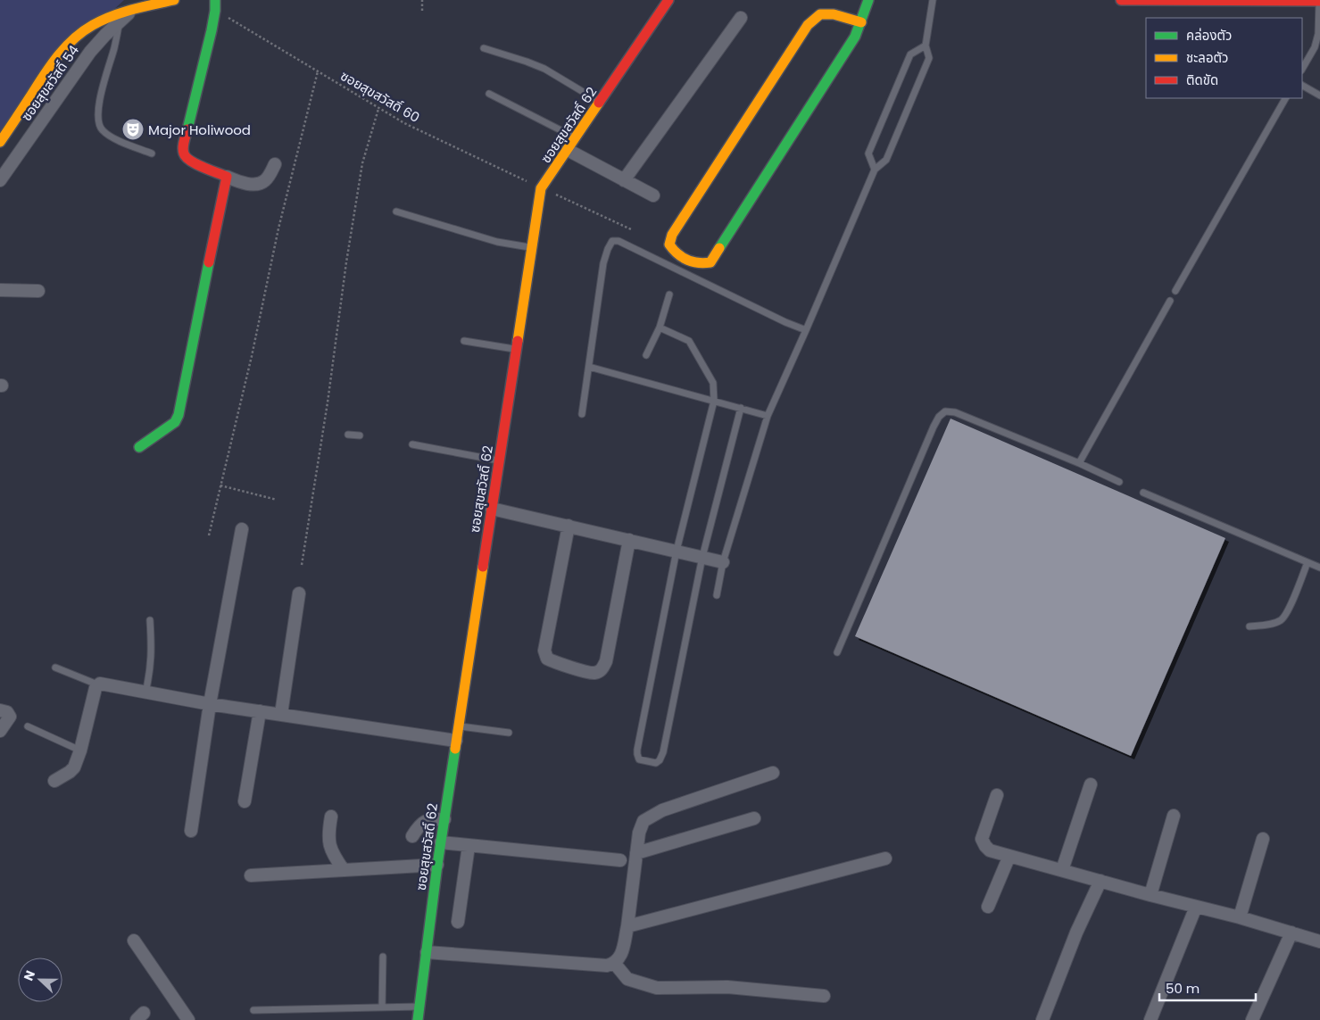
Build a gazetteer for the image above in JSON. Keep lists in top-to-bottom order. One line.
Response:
{"streets":{"street":["ซอยสุขสวัสดิ์ 54","ซอยสุขสวัสดิ์ 62"],"path":["ซอยสุขสวัสดิ์ 60"]},"crossings":[["ซอยสุขสวัสดิ์ 60","ซอยสุขสวัสดิ์ 62"]],"places":{"theatre":["Major Holiwood"]},"legend":["คล่องตัว","ชะลอตัว","ติดขัด"],"scale_bar":"50 m","north":"left"}
